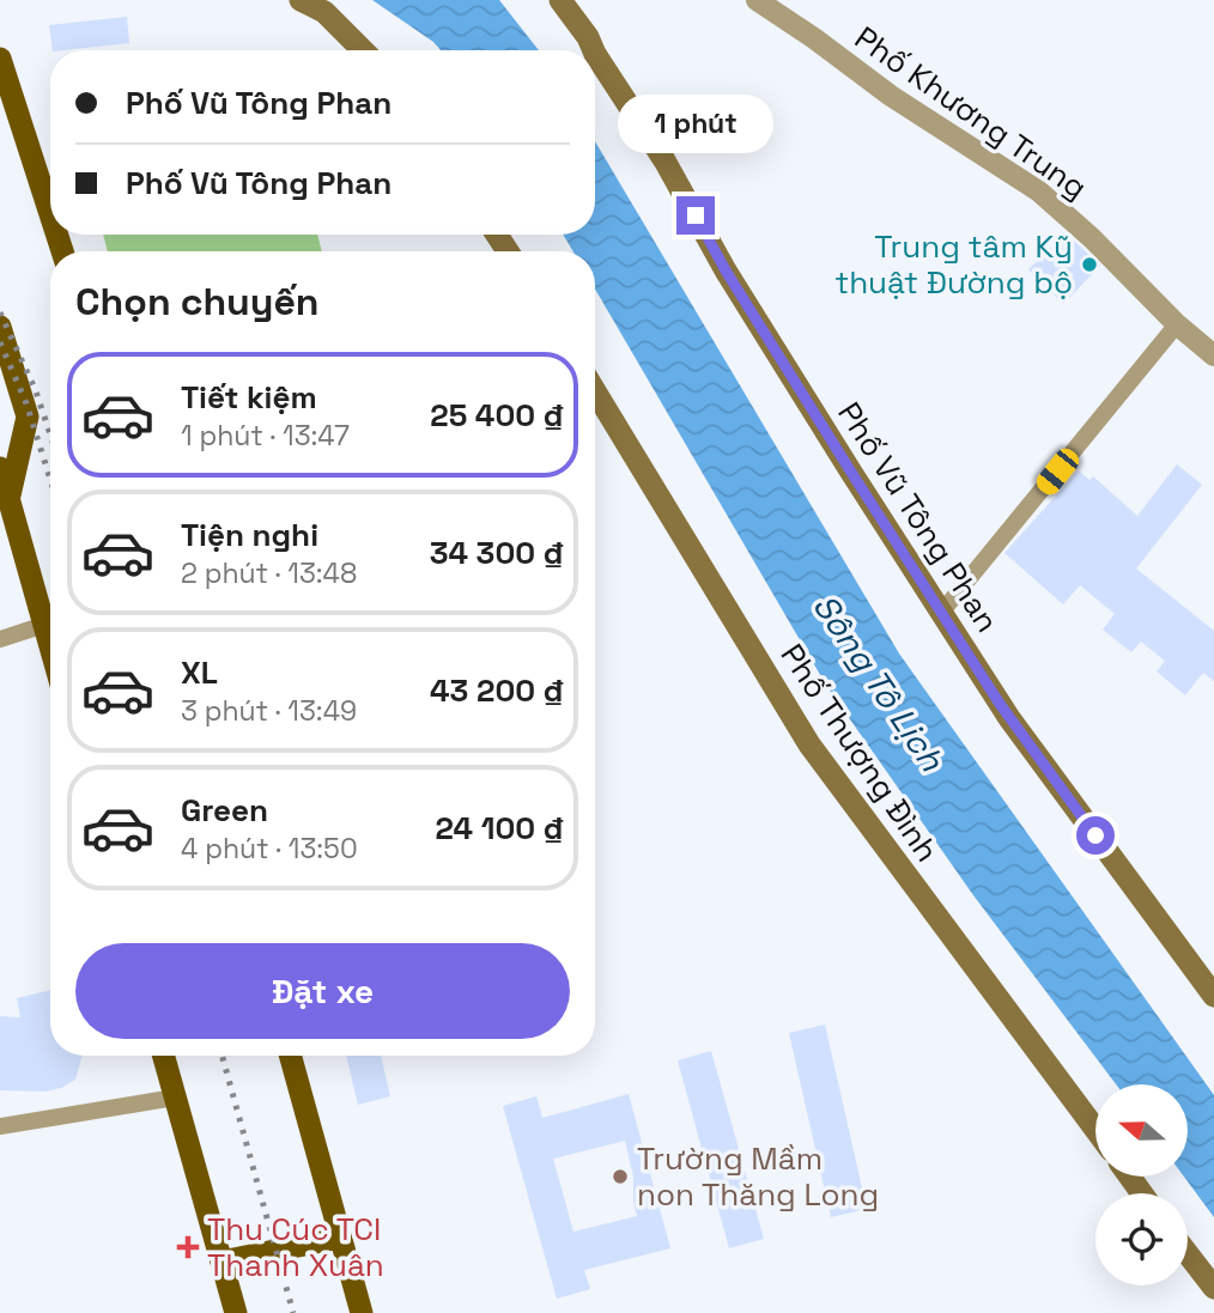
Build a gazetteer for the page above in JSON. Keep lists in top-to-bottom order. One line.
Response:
{"streets":{"main road":["Phố Vũ Tông Phan","Phố Thượng Đình"],"street":["Phố Khương Trung"]},"water":["Sông Tô Lịch"],"places":{"other":["Trung tâm Kỹ thuật Đường bộ","Trường Mầm non Thăng Long"],"health":["Thu Cúc TCI Thanh Xuân"]},"north":"left","page":{"banner":["Phố Vũ Tông Phan","Phố Vũ Tông Phan"],"bubble":"1 phút","heading":"Chọn chuyến","list":[{"name":"Tiết kiệm","note":"1 phút · 13:47","value":"25 400 ₫"},{"name":"Tiện nghi","note":"2 phút · 13:48","value":"34 300 ₫"},{"name":"XL","note":"3 phút · 13:49","value":"43 200 ₫"},{"name":"Green","note":"4 phút · 13:50","value":"24 100 ₫"}],"buttons":"Đặt xe"}}
